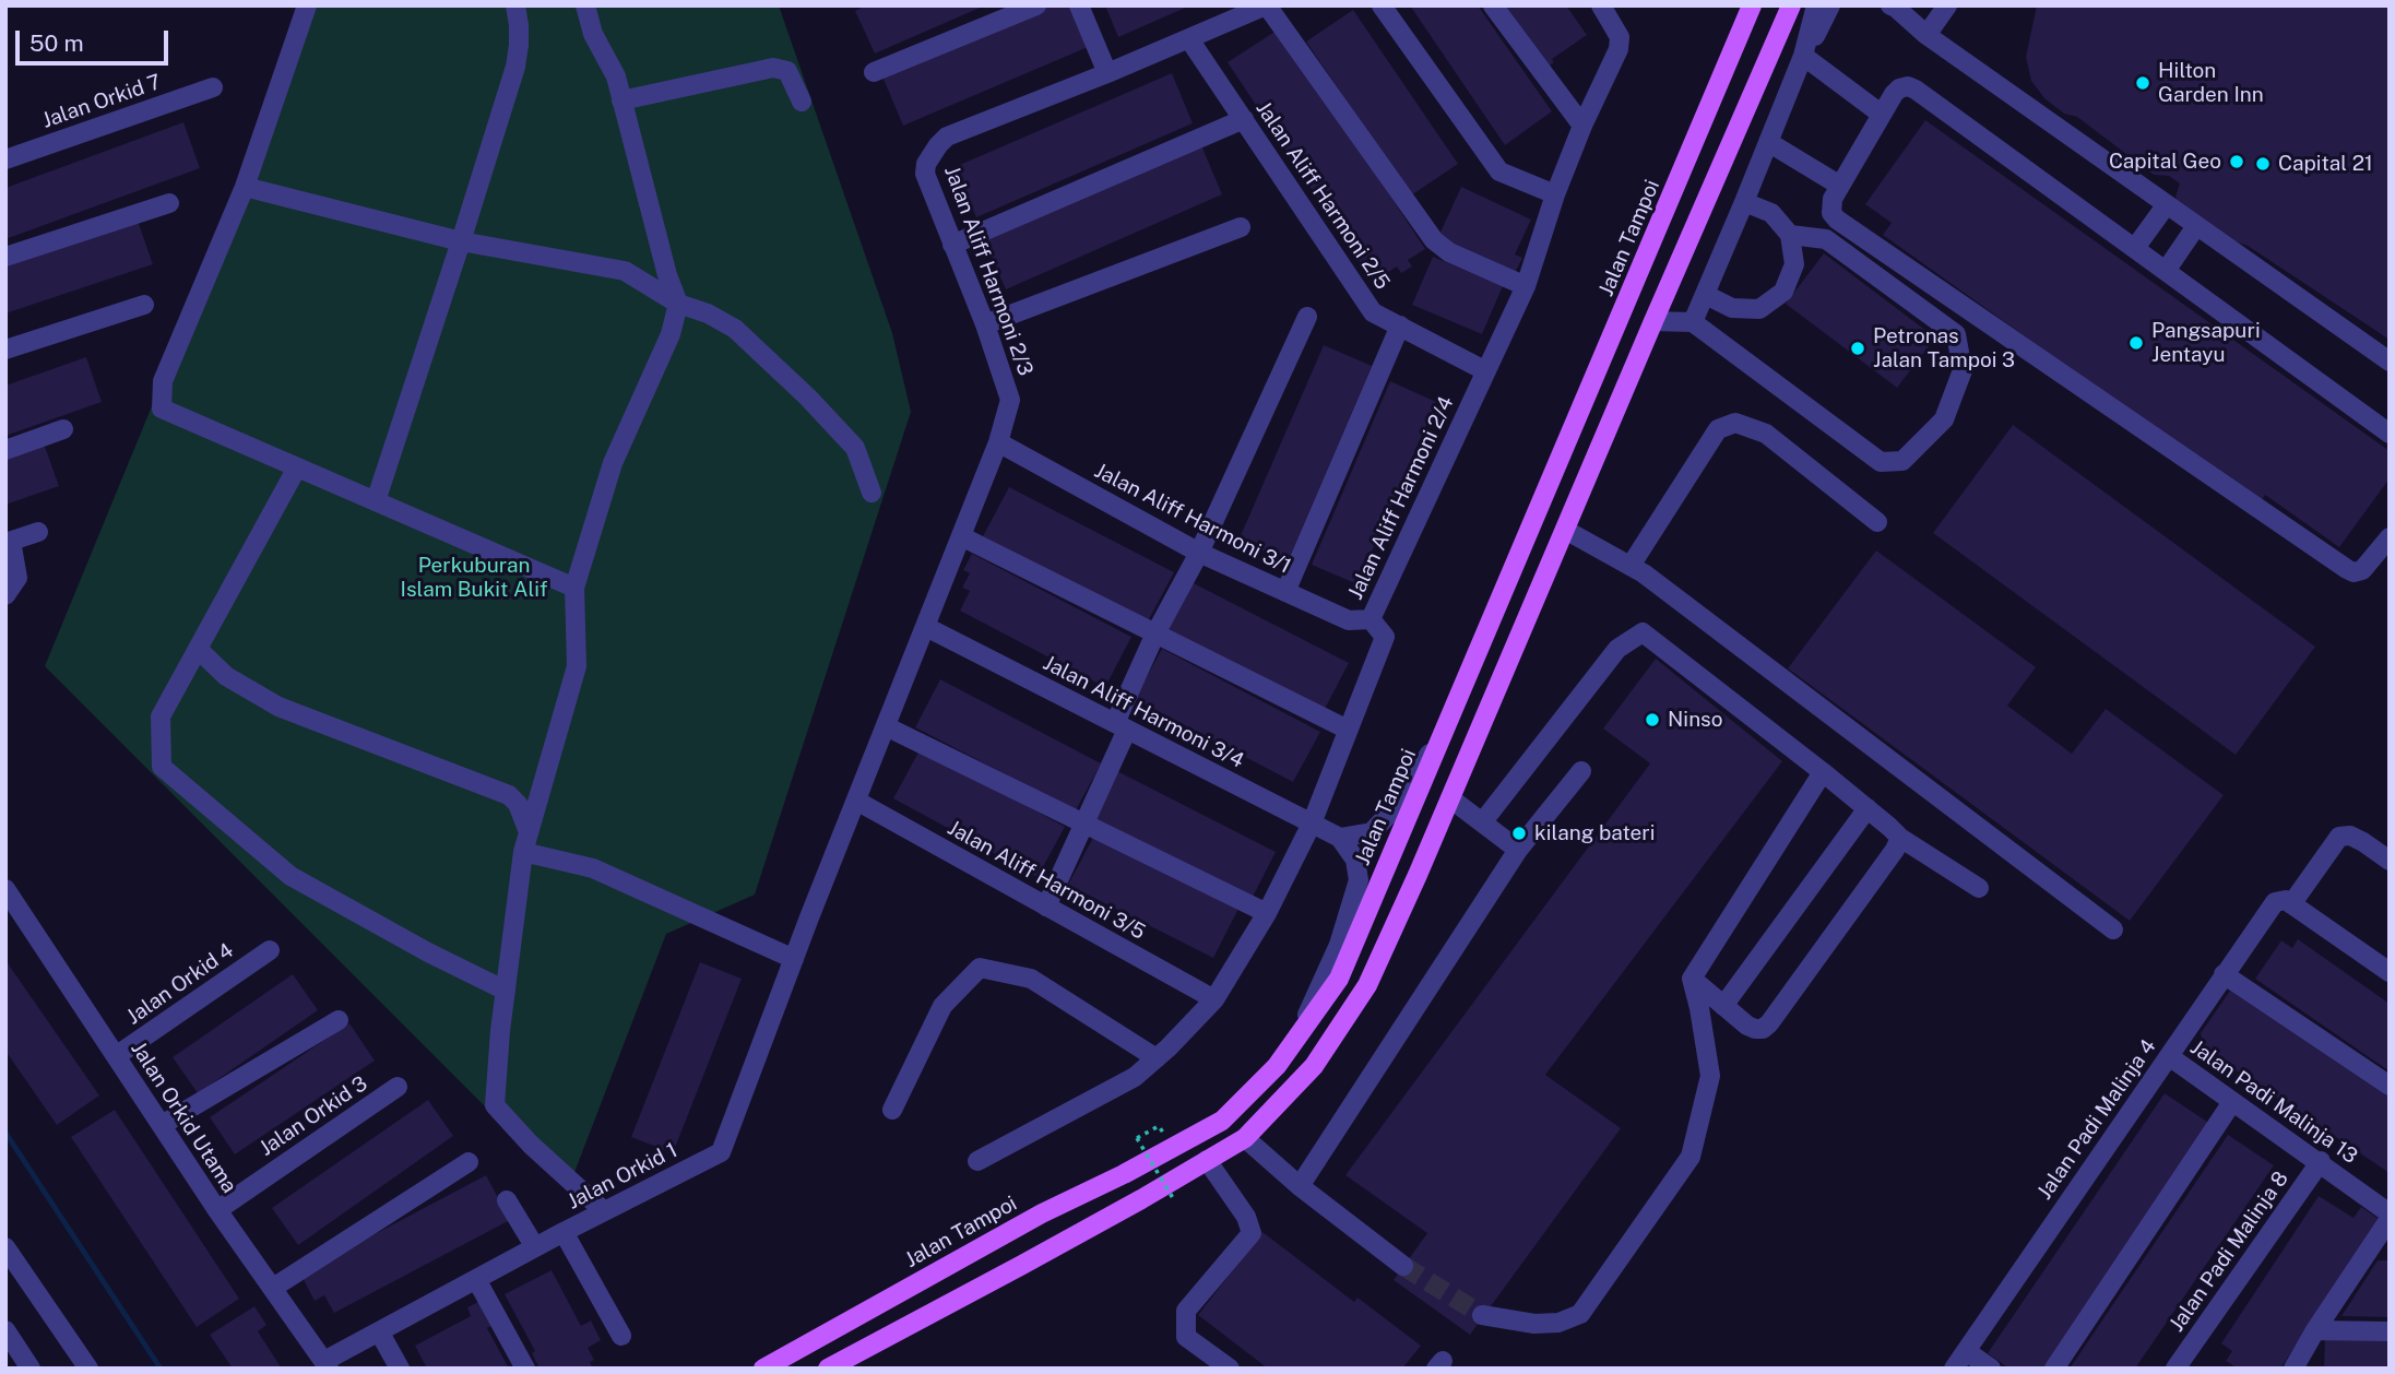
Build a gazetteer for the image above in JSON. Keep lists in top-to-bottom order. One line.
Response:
{"streets":{"main road":["Jalan Tampoi"],"street":["Jalan Orkid 7","Jalan Aliff Harmoni 2/5","Jalan Aliff Harmoni 2/3","Jalan Aliff Harmoni 2/4","Jalan Aliff Harmoni 3/1","Jalan Aliff Harmoni 3/4","Jalan Aliff Harmoni 3/5","Jalan Orkid 4","Jalan Padi Malinja 13","Jalan Orkid 3","Jalan Orkid Utama","Jalan Padi Malinja 4","Jalan Orkid 1","Jalan Padi Malinja 8"]},"crossings":[["Jalan Aliff Harmoni 2/5","Jalan Aliff Harmoni 2/3"],["Jalan Aliff Harmoni 2/5","Jalan Aliff Harmoni 2/4"],["Jalan Aliff Harmoni 2/3","Jalan Aliff Harmoni 3/1"],["Jalan Aliff Harmoni 2/3","Jalan Aliff Harmoni 3/4"],["Jalan Aliff Harmoni 2/3","Jalan Aliff Harmoni 3/5"],["Jalan Aliff Harmoni 2/3","Jalan Orkid 1"],["Jalan Aliff Harmoni 2/4","Jalan Aliff Harmoni 3/1"],["Jalan Aliff Harmoni 2/4","Jalan Aliff Harmoni 3/4"],["Jalan Aliff Harmoni 2/4","Jalan Aliff Harmoni 3/5"],["Jalan Orkid 4","Jalan Orkid Utama"],["Jalan Padi Malinja 13","Jalan Padi Malinja 4"],["Jalan Padi Malinja 13","Jalan Padi Malinja 8"],["Jalan Orkid 3","Jalan Orkid Utama"],["Jalan Orkid Utama","Jalan Orkid 1"]],"parks":["Perkuburan Islam Bukit Alif"],"places":["Hilton Garden Inn","Capital Geo","Capital 21","Pangsapuri Jentayu","Petronas Jalan Tampoi 3","Ninso","kilang bateri"],"scale_bar":"50 m"}
